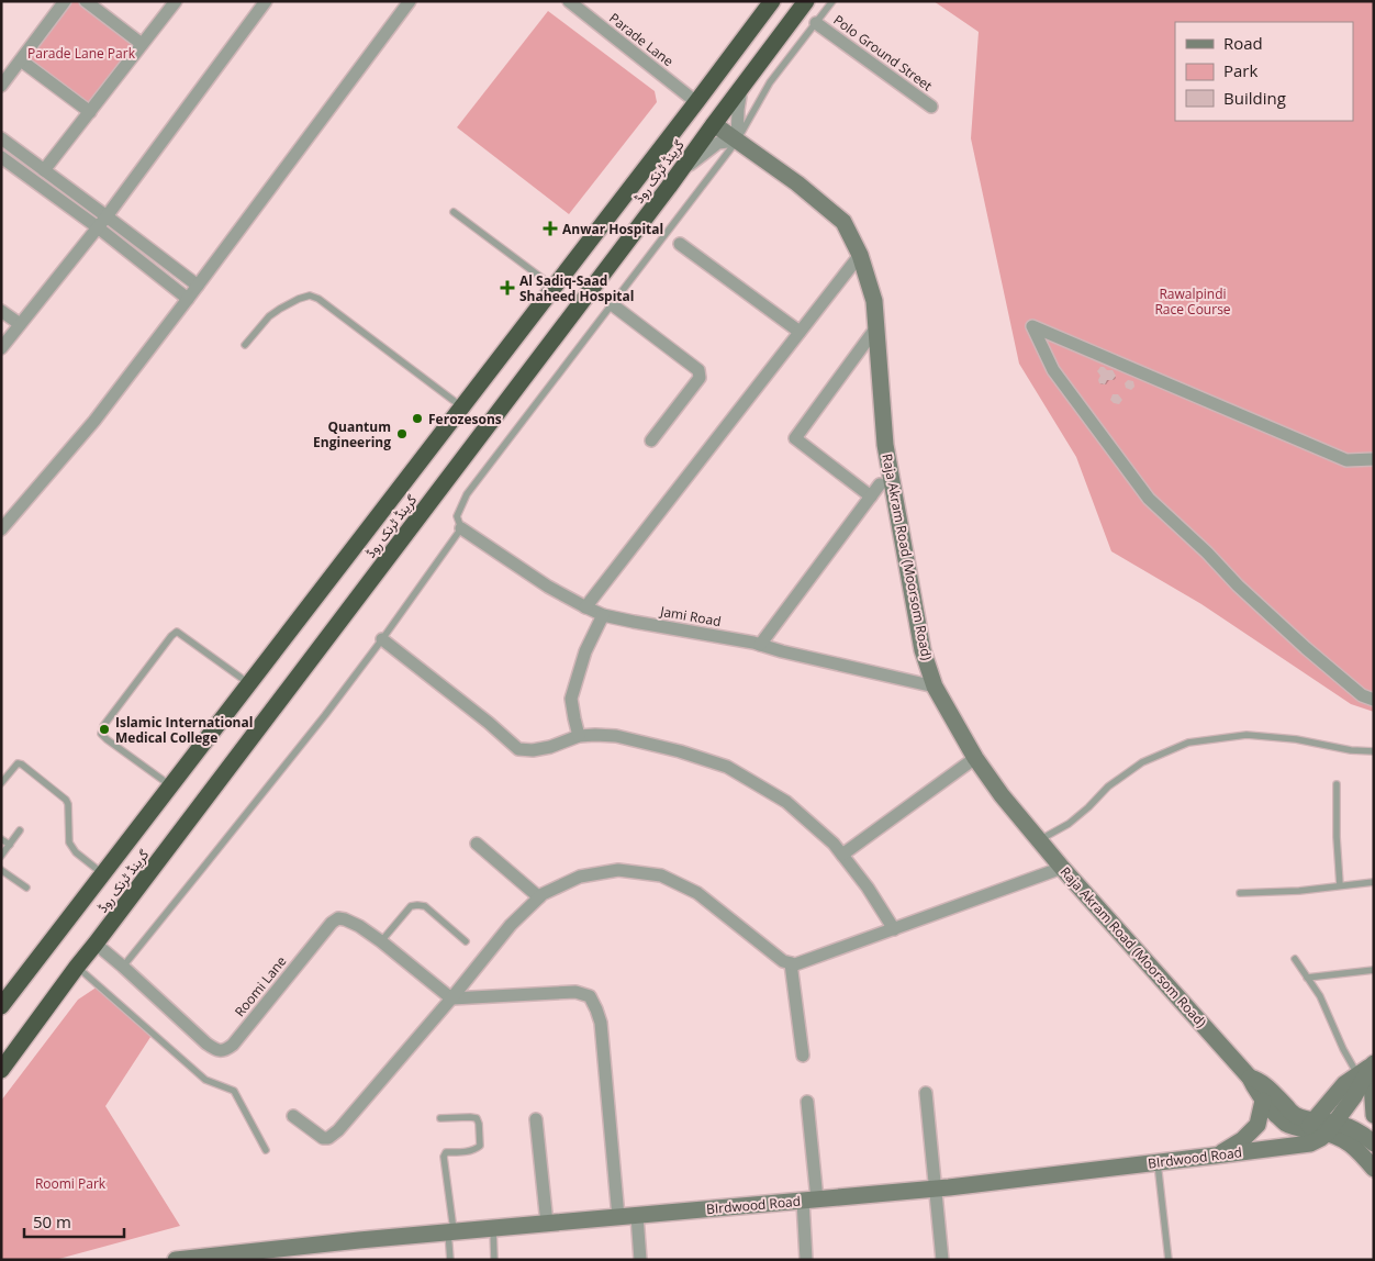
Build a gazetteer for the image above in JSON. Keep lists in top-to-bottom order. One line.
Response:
{"streets":{"highway":["گرینڈ ٹرنک روڈ"],"street":["Parade Lane","Polo Ground Street","Raja Akram Road (Moorsom Road)","Jami Road","Roomi Lane","BIrdwood Road"]},"crossings":[["Parade Lane","گرینڈ ٹرنک روڈ"],["گرینڈ ٹرنک روڈ","Raja Akram Road (Moorsom Road)"],["گرینڈ ٹرنک روڈ","Roomi Lane"],["Raja Akram Road (Moorsom Road)","Jami Road"]],"parks":["Parade Lane Park","Rawalpindi Race Course","Roomi Park"],"places":{"health":["Anwar Hospital","Al Sadiq-Saad Shaheed Hospital"],"other":["Ferozesons","Quantum Engineering","Islamic International Medical College"]},"legend":["Road","Park","Building"],"scale_bar":"50 m"}
